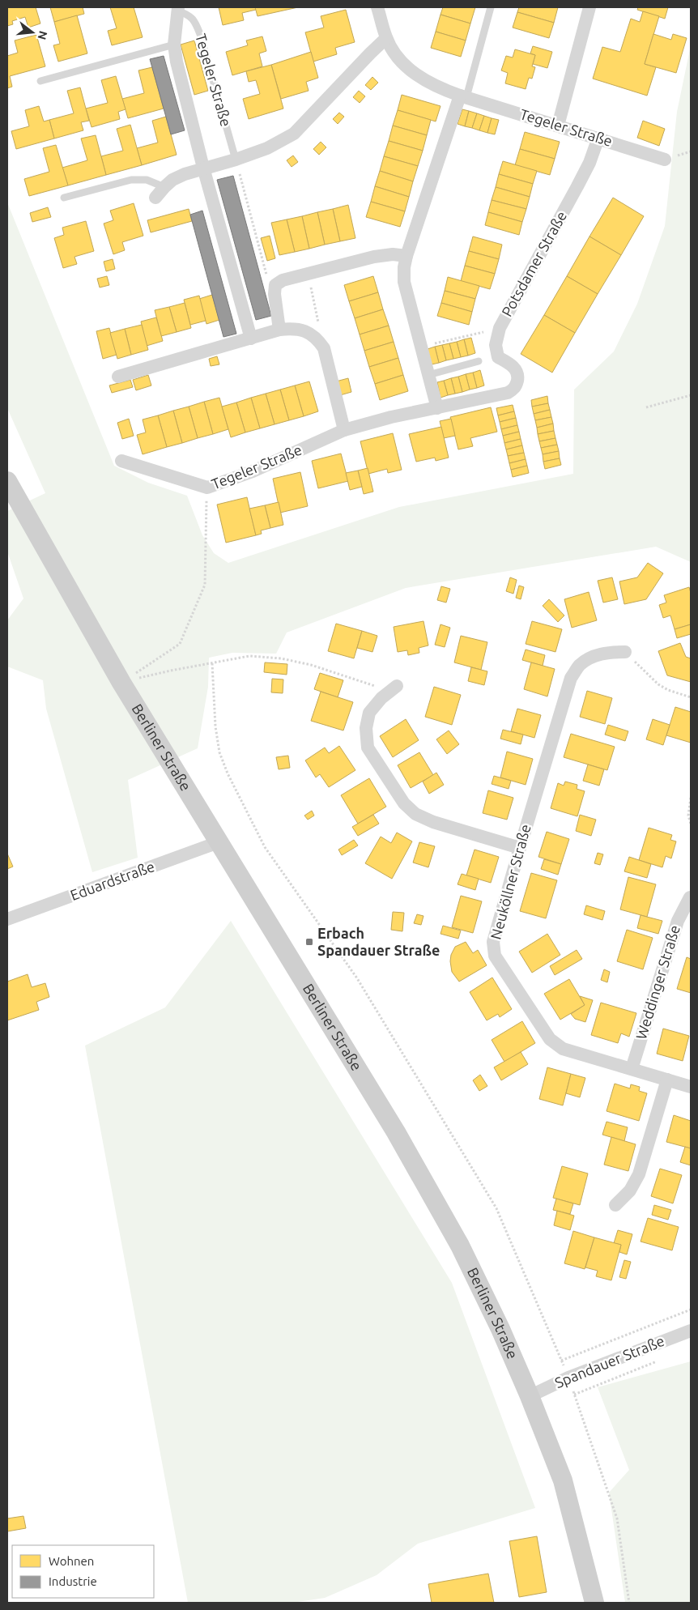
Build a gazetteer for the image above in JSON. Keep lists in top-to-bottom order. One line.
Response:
{"streets":{"street":["Tegeler Straße","Potsdamer Straße","Berliner Straße","Eduardstraße","Neuköllner Straße","Weddinger Straße","Spandauer Straße"]},"crossings":[["Tegeler Straße","Potsdamer Straße"],["Berliner Straße","Eduardstraße"],["Berliner Straße","Spandauer Straße"],["Neuköllner Straße","Weddinger Straße"]],"places":{"transit":["Erbach Spandauer Straße"]},"legend":["Wohnen","Industrie"],"north":"right"}
